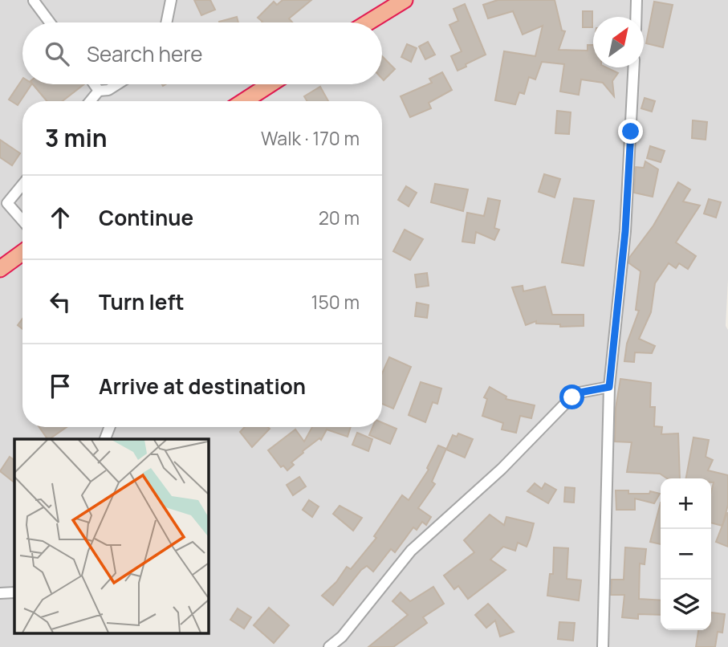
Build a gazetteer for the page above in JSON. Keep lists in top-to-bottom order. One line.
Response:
{"north":"top right","page":{"search":"Search here","heading":["3 min","Walk · 170 m"],"list":[["Continue","20 m"],["Turn left","150 m"],"Arrive at destination"],"map_buttons":["+","−"]}}
